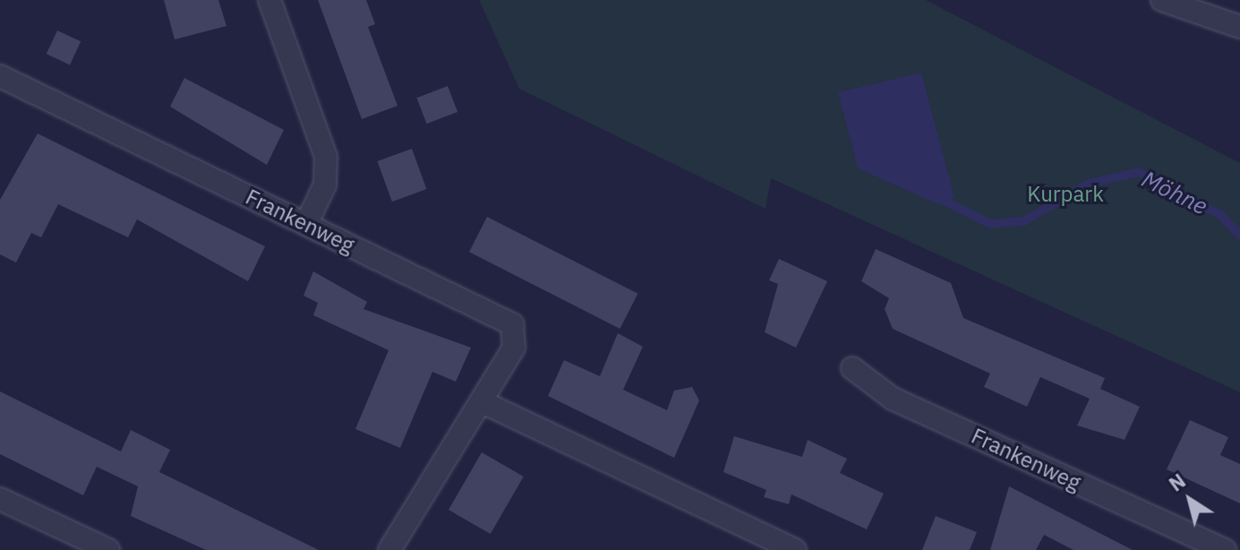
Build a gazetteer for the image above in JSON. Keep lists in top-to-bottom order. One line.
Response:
{"streets":{"street":["Frankenweg"]},"water":["Möhne"],"parks":["Kurpark"],"north":"top left"}
